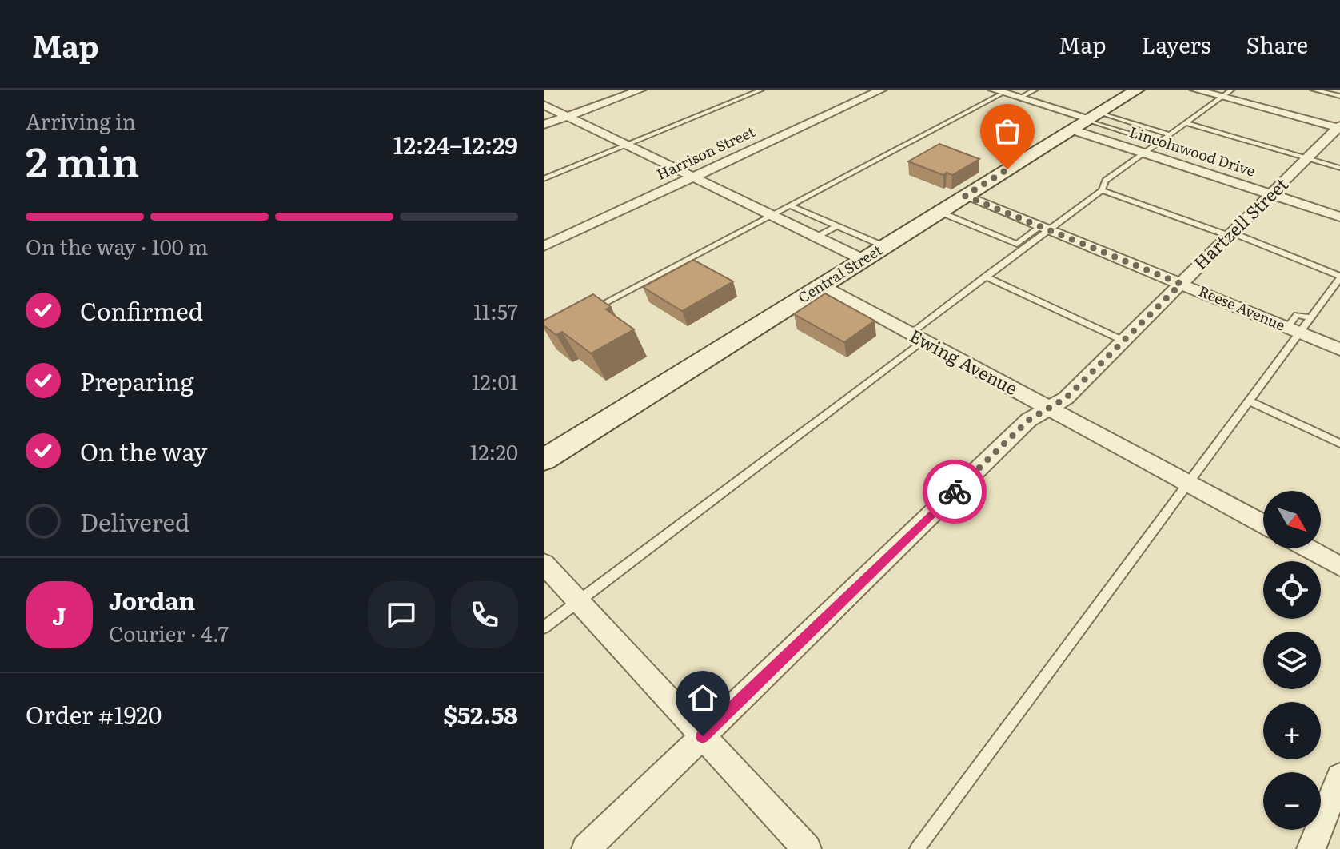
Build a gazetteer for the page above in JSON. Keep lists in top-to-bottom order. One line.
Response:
{"streets":{"main road":["Central Street"],"street":["Lincolnwood Drive","Harrison Street","Hartzell Street","Reese Avenue","Ewing Avenue"]},"crossings":[["Lincolnwood Drive","Hartzell Street"],["Lincolnwood Drive","Central Street"],["Hartzell Street","Reese Avenue"],["Hartzell Street","Ewing Avenue"],["Central Street","Reese Avenue"],["Central Street","Ewing Avenue"]],"north":"bottom right","page":{"header":"Map","nav":["Map","Layers","Share"],"heading":["2 min","Arriving in","12:24–12:29"],"panel":["Jordan","Courier · 4.7","Order #1920","$52.58"],"bar":"On the way · 100 m","list":[["Confirmed","11:57"],["Preparing","12:01"],["On the way","12:20"],"Delivered"],"map_buttons":["+","−"],"round":"J"}}
